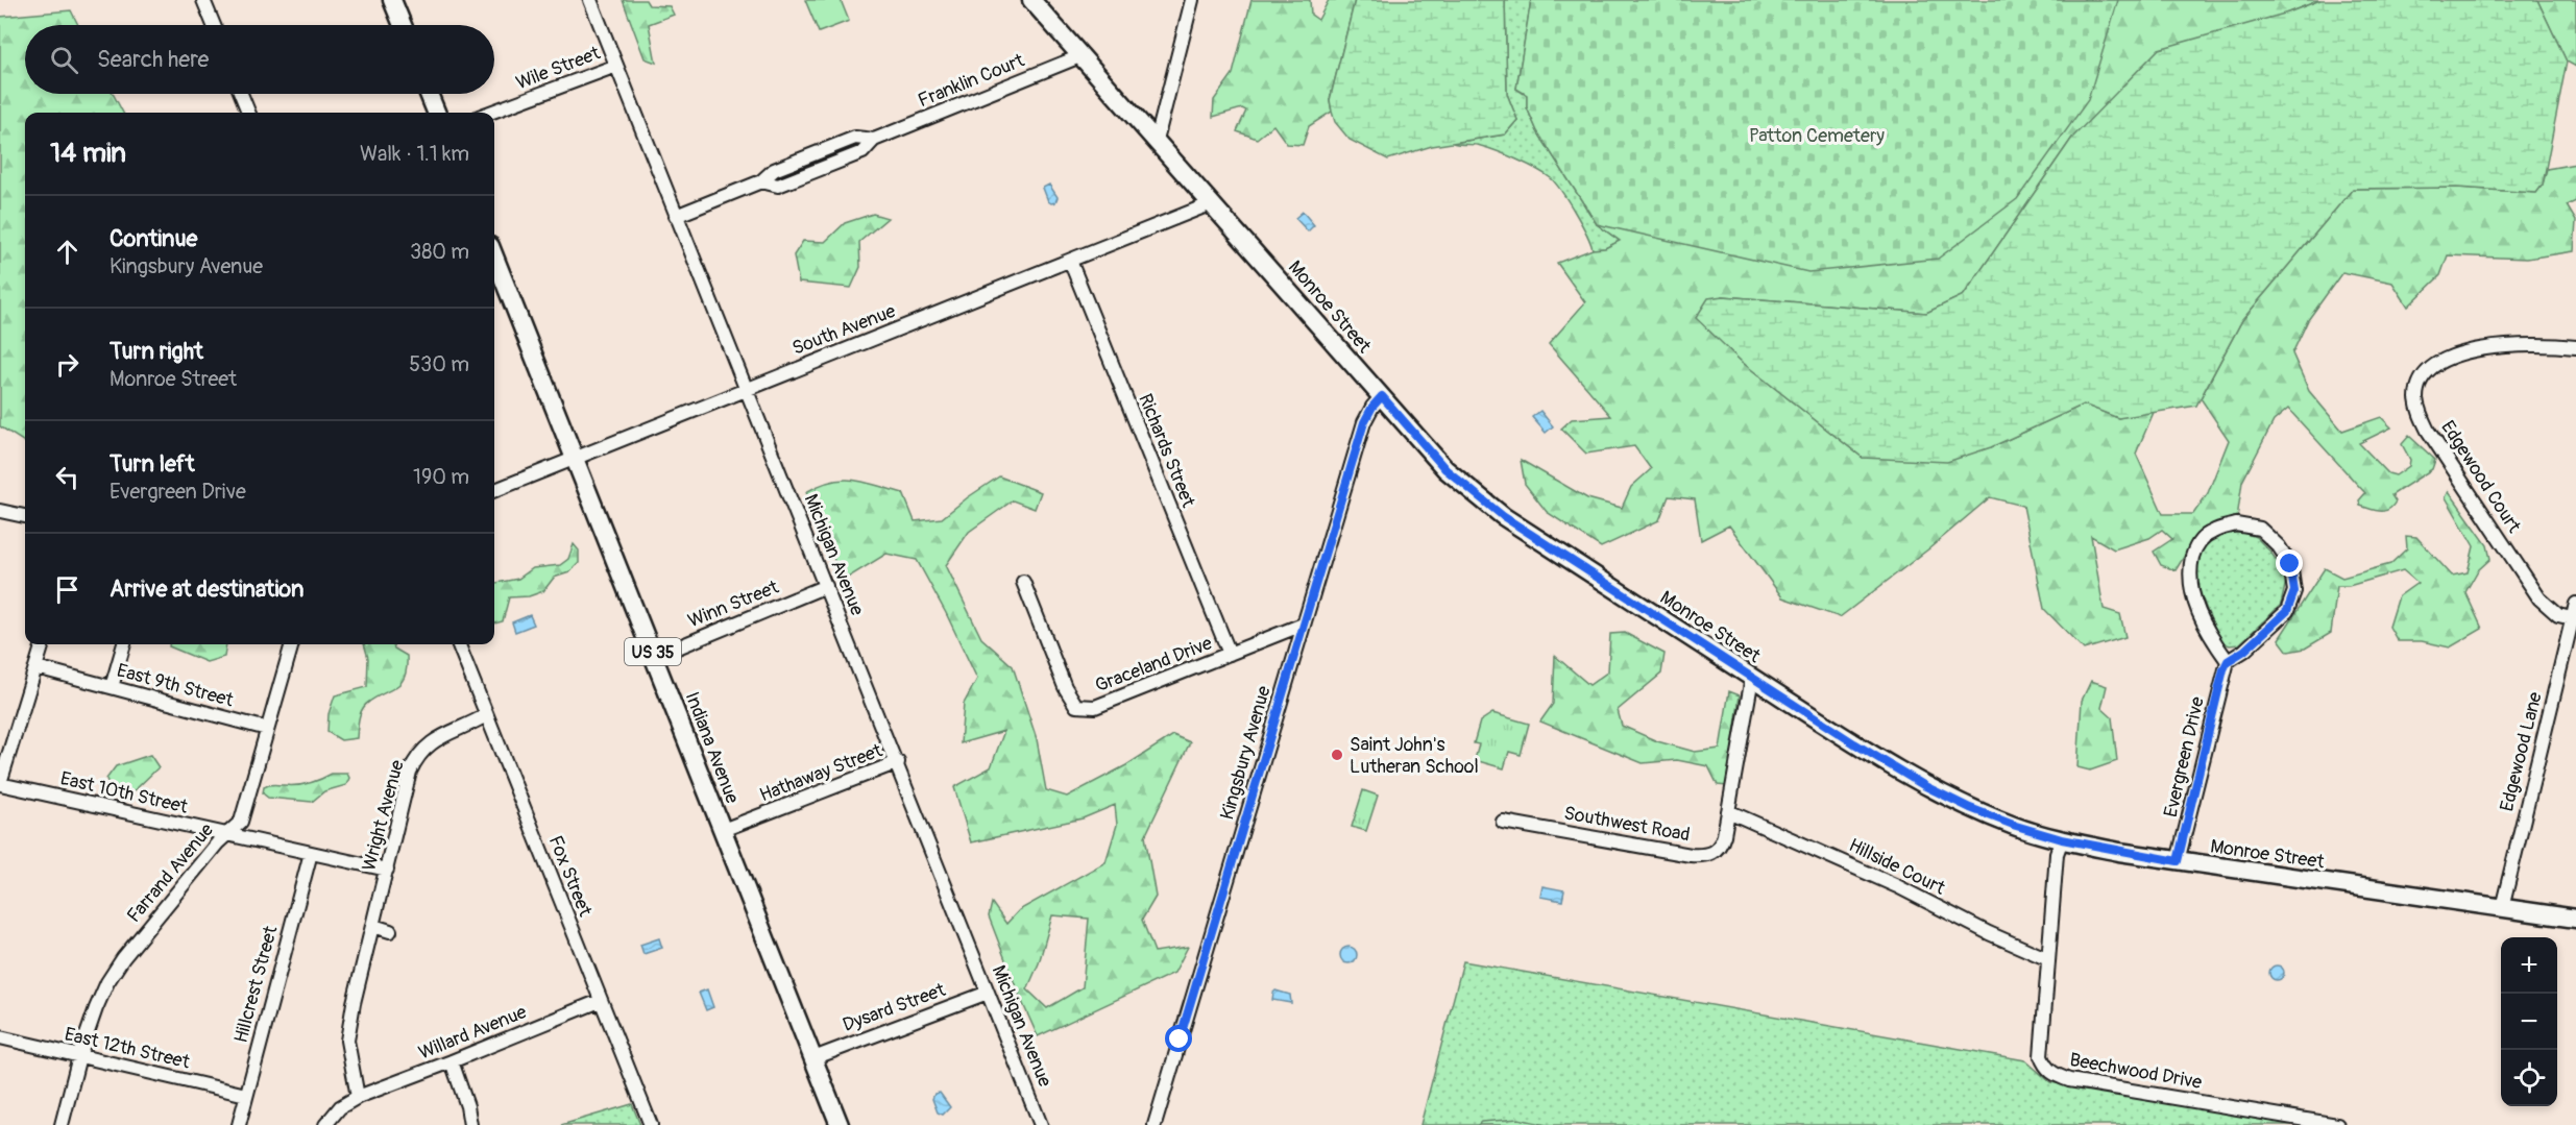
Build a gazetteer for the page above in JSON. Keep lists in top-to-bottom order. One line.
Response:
{"streets":{"main road":["Monroe Street","US 35","Indiana Avenue"],"street":["Wile Street","Franklin Court","South Avenue","Richards Street","Edgewood Court","Michigan Avenue","Winn Street","Graceland Drive","East 9th Street","Edgewood Lane","Kingsbury Avenue","Evergreen Drive","Hathaway Street","East 10th Street","Wright Avenue","Southwest Road","Hillside Court","Farrand Avenue","Fox Street","Hillcrest Street","Dysard Street","Willard Avenue","East 12th Street","Beechwood Drive"]},"crossings":[["Wile Street","Michigan Avenue"],["Franklin Court","Monroe Street"],["Franklin Court","Michigan Avenue"],["Monroe Street","South Avenue"],["Monroe Street","Edgewood Lane"],["Monroe Street","Kingsbury Avenue"],["Monroe Street","Evergreen Drive"],["Monroe Street","Southwest Road"],["Monroe Street","Beechwood Drive"],["South Avenue","Richards Street"],["South Avenue","Michigan Avenue"],["South Avenue","Indiana Avenue"],["Richards Street","Graceland Drive"],["Edgewood Court","Edgewood Lane"],["Michigan Avenue","Winn Street"],["Michigan Avenue","Hathaway Street"],["Michigan Avenue","Dysard Street"],["Winn Street","Indiana Avenue"],["East 9th Street","Farrand Avenue"],["Indiana Avenue","Hathaway Street"],["Indiana Avenue","Dysard Street"],["East 10th Street","Wright Avenue"],["East 10th Street","Farrand Avenue"],["East 10th Street","Hillcrest Street"],["Wright Avenue","Fox Street"],["Wright Avenue","Willard Avenue"],["Southwest Road","Hillside Court"],["Hillside Court","Beechwood Drive"],["Farrand Avenue","East 12th Street"],["Fox Street","Willard Avenue"],["Hillcrest Street","East 12th Street"]],"parks":["Patton Cemetery"],"places":["Saint John's Lutheran School"],"page":{"search":"Search here","heading":["14 min","Walk · 1.1 km"],"list":[["Continue","Kingsbury Avenue","380 m"],["Turn right","Monroe Street","530 m"],["Turn left","Evergreen Drive","190 m"],"Arrive at destination"],"map_buttons":["+","−"]}}
